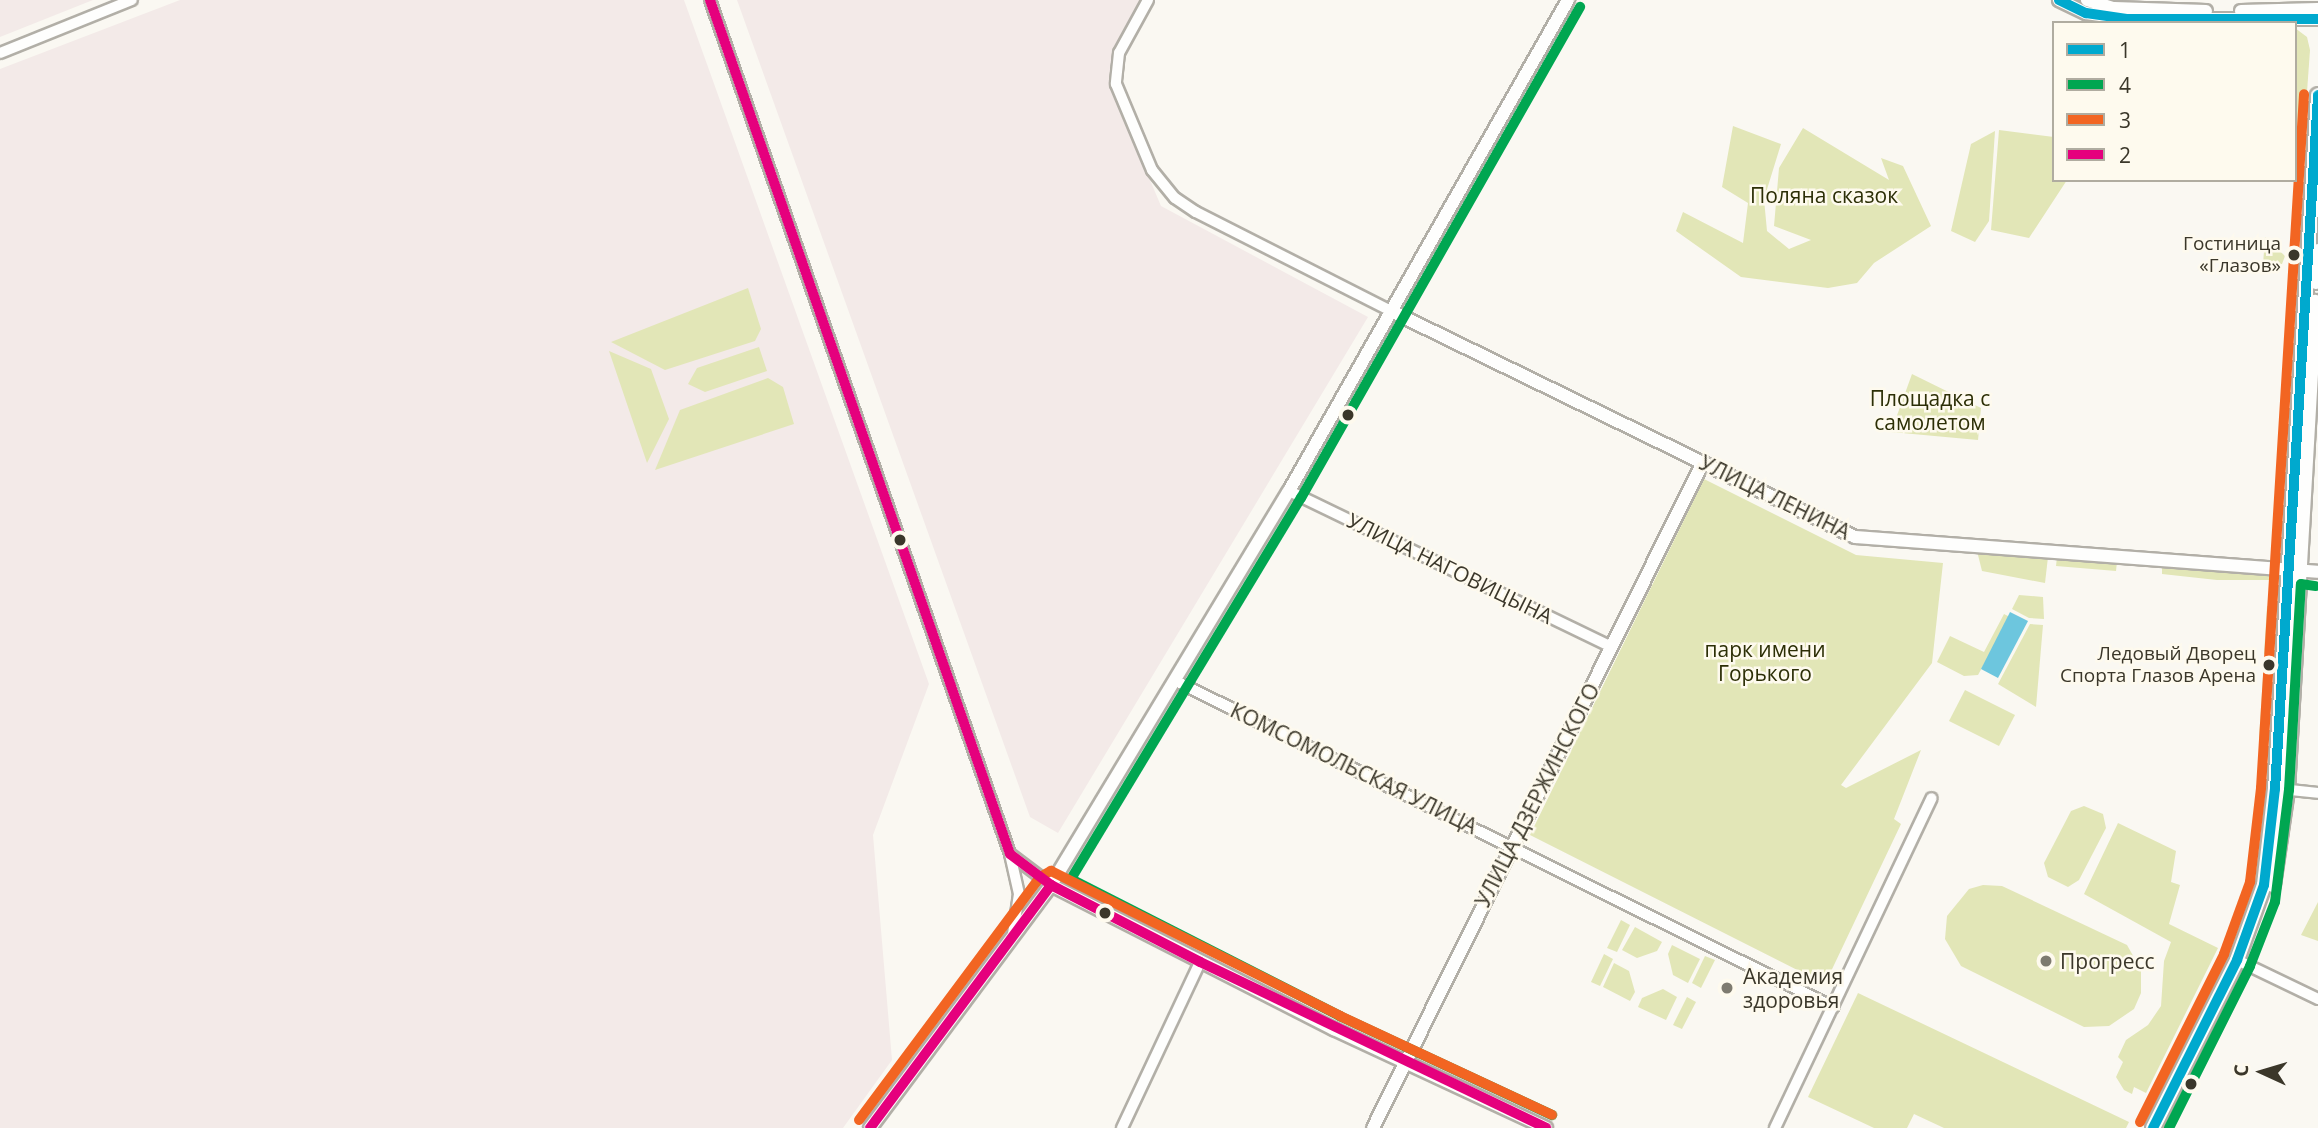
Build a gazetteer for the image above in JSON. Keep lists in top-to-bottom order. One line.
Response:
{"streets":{"street":["УЛИЦА ЛЕНИНА","УЛИЦА НАГОВИЦЫНА","КОМСОМОЛЬСКАЯ УЛИЦА","УЛИЦА ДЗЕРЖИНСКОГО"]},"crossings":[["УЛИЦА ЛЕНИНА","УЛИЦА ДЗЕРЖИНСКОГО"],["УЛИЦА НАГОВИЦЫНА","УЛИЦА ДЗЕРЖИНСКОГО"],["КОМСОМОЛЬСКАЯ УЛИЦА","УЛИЦА ДЗЕРЖИНСКОГО"]],"parks":["Поляна сказок","Площадка с самолетом","парк имени Горького"],"places":["Гостиница «Глазов»","Ледовый Дворец Спорта Глазов Арена","Прогресс","Академия здоровья"],"lines":["transit line 1","transit line 2","transit line 4","transit line 3"],"legend":["1","4","3","2"],"north":"left"}
